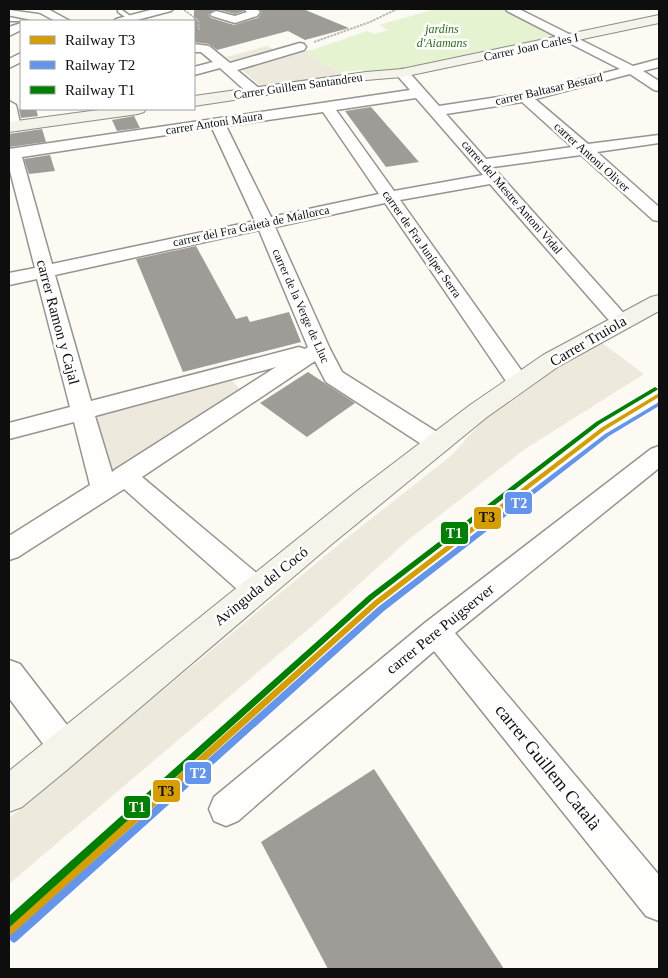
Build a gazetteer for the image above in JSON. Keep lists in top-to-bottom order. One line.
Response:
{"streets":{"street":["Carrer Joan Carles I","Carrer Guillem Santandreu","carrer Baltasar Bestard","carrer Antoni Maura","carrer Antoni Oliver","carrer del Mestre Antoni Vidal","carrer del Fra Gaietà de Mallorca","carrer de Fra Juníper Serra","carrer de la Verge de Lluc","carrer Ramon y Cajal","Carrer Truiola","Avinguda del Cocó","carrer Pere Puigserver","carrer Guillem Català"]},"crossings":[["Carrer Joan Carles I","Carrer Guillem Santandreu"],["Carrer Joan Carles I","carrer del Mestre Antoni Vidal"],["Carrer Guillem Santandreu","carrer del Mestre Antoni Vidal"],["carrer Baltasar Bestard","carrer Antoni Oliver"],["carrer Baltasar Bestard","carrer del Mestre Antoni Vidal"],["carrer Antoni Maura","carrer del Mestre Antoni Vidal"],["carrer Antoni Maura","carrer de Fra Juníper Serra"],["carrer Antoni Maura","carrer de la Verge de Lluc"],["carrer Antoni Maura","carrer Ramon y Cajal"],["carrer del Mestre Antoni Vidal","carrer del Fra Gaietà de Mallorca"],["carrer del Mestre Antoni Vidal","Carrer Truiola"],["carrer del Fra Gaietà de Mallorca","carrer de Fra Juníper Serra"],["carrer del Fra Gaietà de Mallorca","carrer de la Verge de Lluc"],["carrer del Fra Gaietà de Mallorca","carrer Ramon y Cajal"],["carrer de Fra Juníper Serra","Carrer Truiola"],["carrer de Fra Juníper Serra","Avinguda del Cocó"],["carrer de la Verge de Lluc","Avinguda del Cocó"],["Carrer Truiola","Avinguda del Cocó"],["carrer Pere Puigserver","carrer Guillem Català"]],"parks":["jardins d'Aiamans"],"lines":["rail line T1","rail line T3","rail line T2"],"legend":["Railway T3","Railway T2","Railway T1"]}
